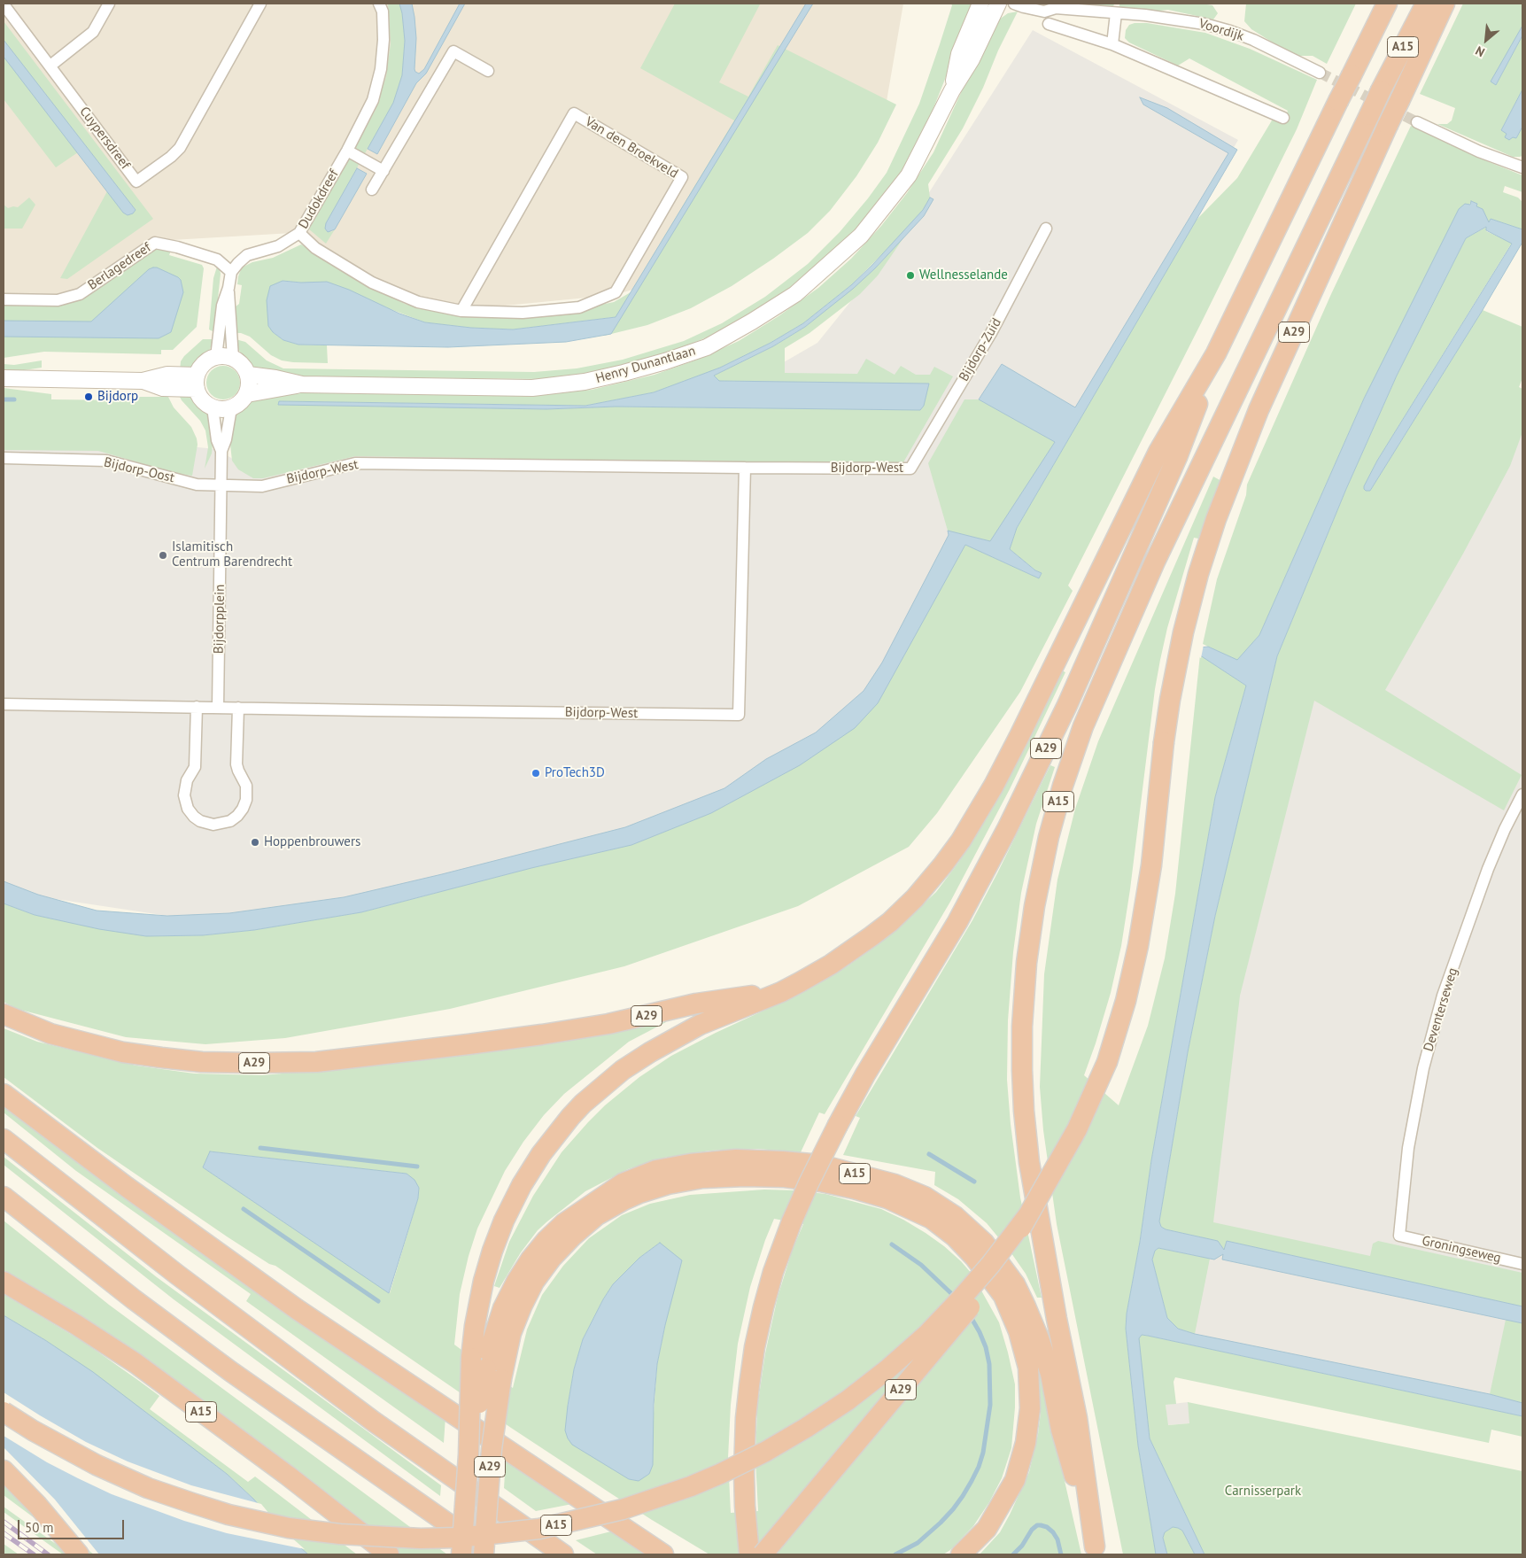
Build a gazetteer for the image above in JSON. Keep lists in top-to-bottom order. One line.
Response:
{"streets":{"highway":["A15","A29"],"main road":["Henry Dunantlaan"],"street":["Voordijk","Cuypersdreef","Van den Broekveld","Dudokdreef","Berlagedreef","Bijdorp-Zuid","Bijdorp-West","Bijdorp-Oost","Bijdorpplein","Deventerseweg","Groningseweg"]},"crossings":[["A15","A29"],["Van den Broekveld","Dudokdreef"],["Dudokdreef","Berlagedreef"],["Bijdorp-Zuid","Bijdorp-West"],["Bijdorp-West","Bijdorp-Oost"],["Bijdorp-West","Bijdorpplein"],["Bijdorp-Oost","Bijdorpplein"],["Deventerseweg","Groningseweg"]],"parks":["Carnisserpark"],"places":["Wellnesselande","Bijdorp","Islamitisch Centrum Barendrecht","ProTech3D","Hoppenbrouwers"],"scale_bar":"50 m","north":"bottom left"}
